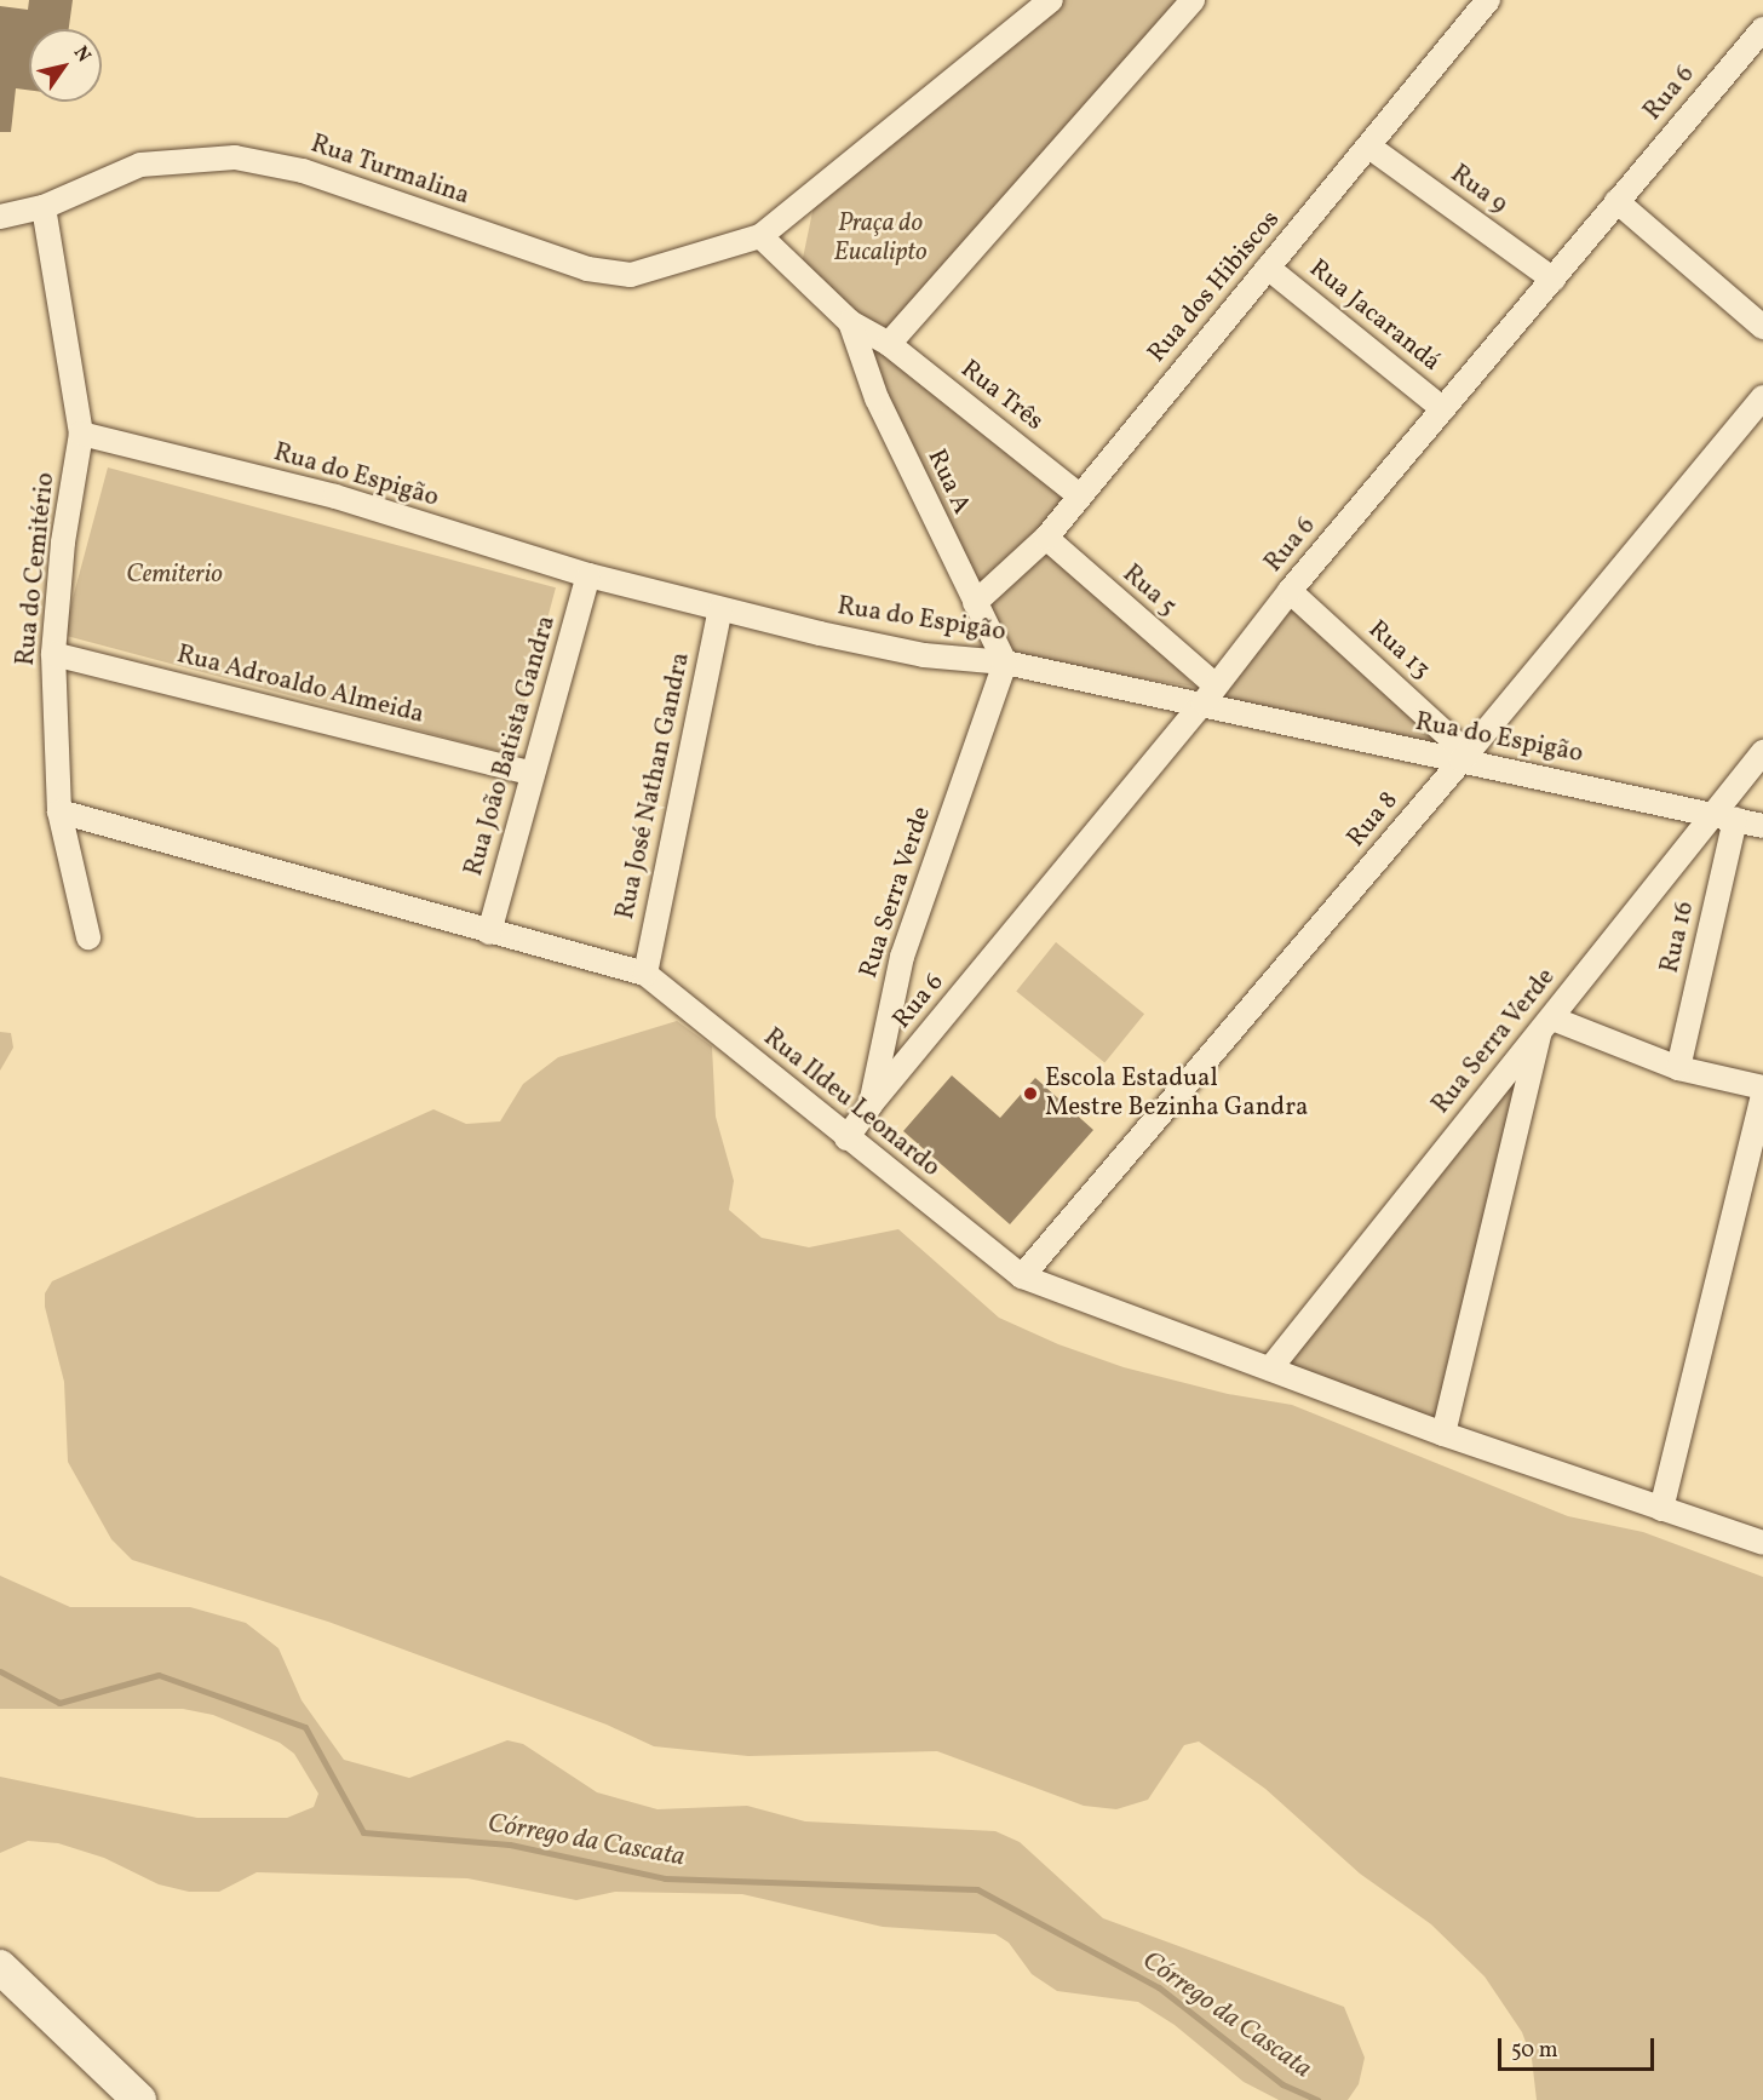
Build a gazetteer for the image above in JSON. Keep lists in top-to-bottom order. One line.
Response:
{"streets":{"street":["Rua 6","Rua Turmalina","Rua 9","Rua dos Hibiscos","Rua Jacarandá","Rua Três","Rua do Espigão","Rua A","Rua do Cemitério","Rua 5","Rua 13","Rua Adroaldo Almeida","Rua João Batista Gandra","Rua José Nathan Gandra","Rua 8","Rua Serra Verde","Rua 16","Rua Ildeu Leonardo"]},"crossings":[["Rua 6","Rua 9"],["Rua 6","Rua Jacarandá"],["Rua 6","Rua do Espigão"],["Rua 6","Rua 5"],["Rua 6","Rua 13"],["Rua 6","Rua Serra Verde"],["Rua Turmalina","Rua do Cemitério"],["Rua 9","Rua dos Hibiscos"],["Rua dos Hibiscos","Rua Jacarandá"],["Rua dos Hibiscos","Rua Três"],["Rua dos Hibiscos","Rua A"],["Rua dos Hibiscos","Rua 5"],["Rua do Espigão","Rua A"],["Rua do Espigão","Rua do Cemitério"],["Rua do Espigão","Rua 5"],["Rua do Espigão","Rua 13"],["Rua do Espigão","Rua João Batista Gandra"],["Rua do Espigão","Rua José Nathan Gandra"],["Rua do Espigão","Rua 8"],["Rua do Espigão","Rua Serra Verde"],["Rua do Espigão","Rua 16"],["Rua A","Rua Serra Verde"],["Rua do Cemitério","Rua Adroaldo Almeida"],["Rua 13","Rua 8"],["Rua Adroaldo Almeida","Rua João Batista Gandra"],["Rua José Nathan Gandra","Rua Ildeu Leonardo"],["Rua 8","Rua Ildeu Leonardo"],["Rua Serra Verde","Rua Ildeu Leonardo"]],"water":["Córrego da Cascata"],"parks":["Praça do Eucalipto","Cemiterio"],"places":["Escola Estadual Mestre Bezinha Gandra"],"scale_bar":"50 m","north":"top right"}
